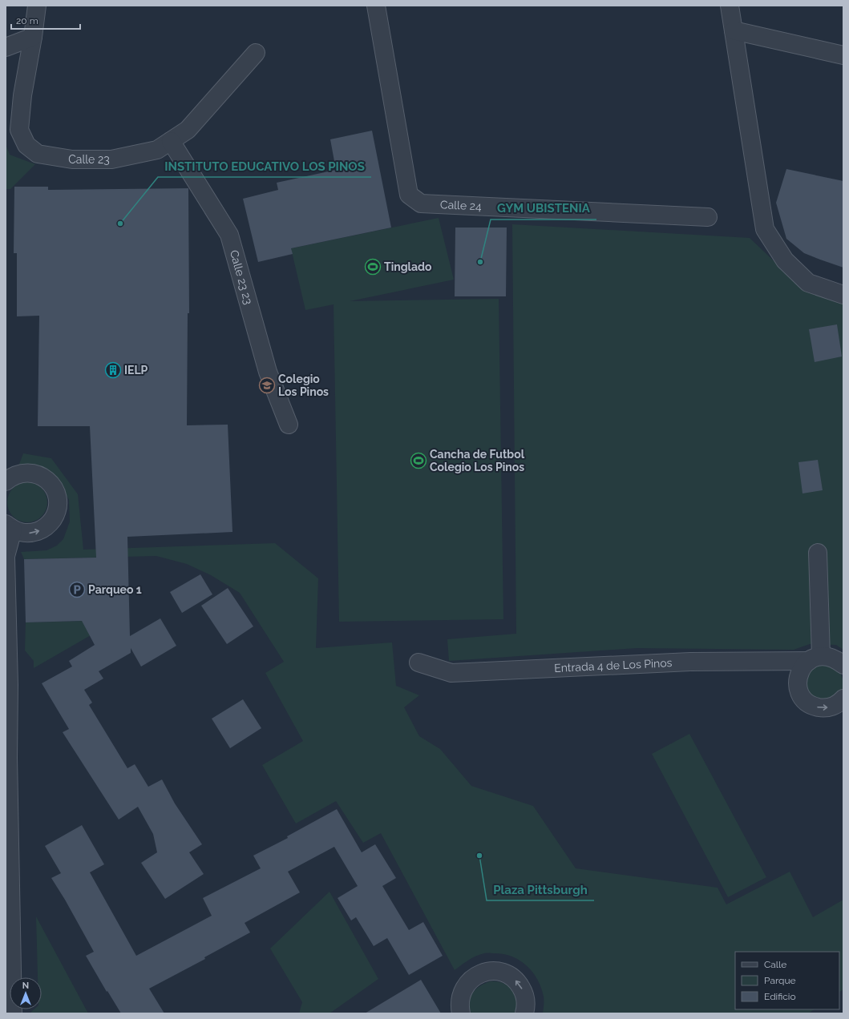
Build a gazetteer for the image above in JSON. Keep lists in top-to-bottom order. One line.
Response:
{"streets":{"street":["Calle 23","Calle 24","Calle 23 23","Entrada 4 de Los Pinos"]},"crossings":[["Calle 23","Calle 23 23"]],"places":{"other":["INSTITUTO EDUCATIVO LOS PINOS","GYM UBISTENIA","Plaza Pittsburgh"],"sports":["Tinglado","Cancha de Futbol Colegio Los Pinos"],"building":["IELP"],"school or university":["Colegio Los Pinos"],"parking":["Parqueo 1"]},"legend":["Calle","Parque","Edificio"],"scale_bar":"20 m","north":"top"}
